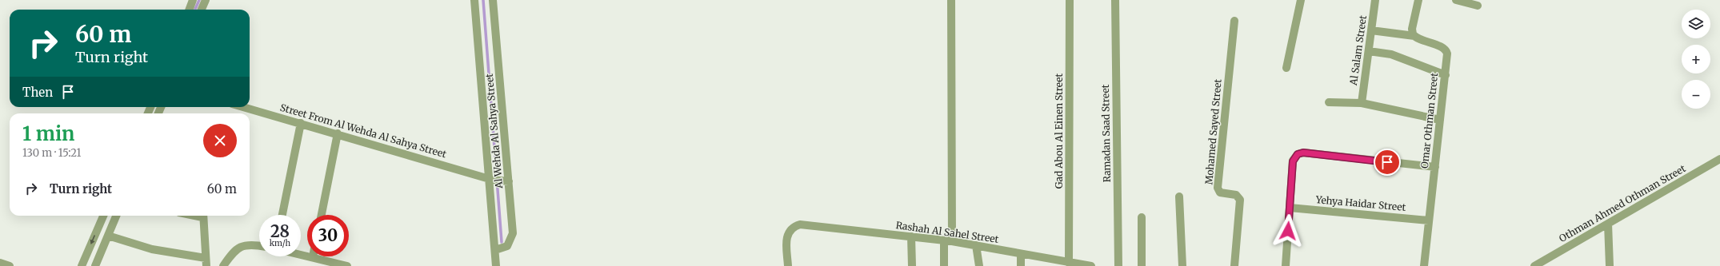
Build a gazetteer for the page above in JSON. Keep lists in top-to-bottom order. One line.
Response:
{"streets":{"street":["Al Salam Street","Omar Othman Street","Street From Al Wehda Al Sahya Street","Al Wehda Al Sahya Street","Gad Abou Al Einen Street","Mohamed Sayed Street","Ramadan Saad Street","Yehya Haidar Street","Othman Ahmed Othman Street","Rashah Al Sahel Street"]},"crossings":[["Omar Othman Street","Yehya Haidar Street"],["Street From Al Wehda Al Sahya Street","Al Wehda Al Sahya Street"],["Gad Abou Al Einen Street","Rashah Al Sahel Street"]],"page":{"map_buttons":["+","−"],"turn":["60 m","Turn right"],"then":"Then","heading":["1 min","130 m · 15:21"],"list":[{"name":"Turn right","value":"60 m"}],"speed":"28 km/h","limit":"30"}}
